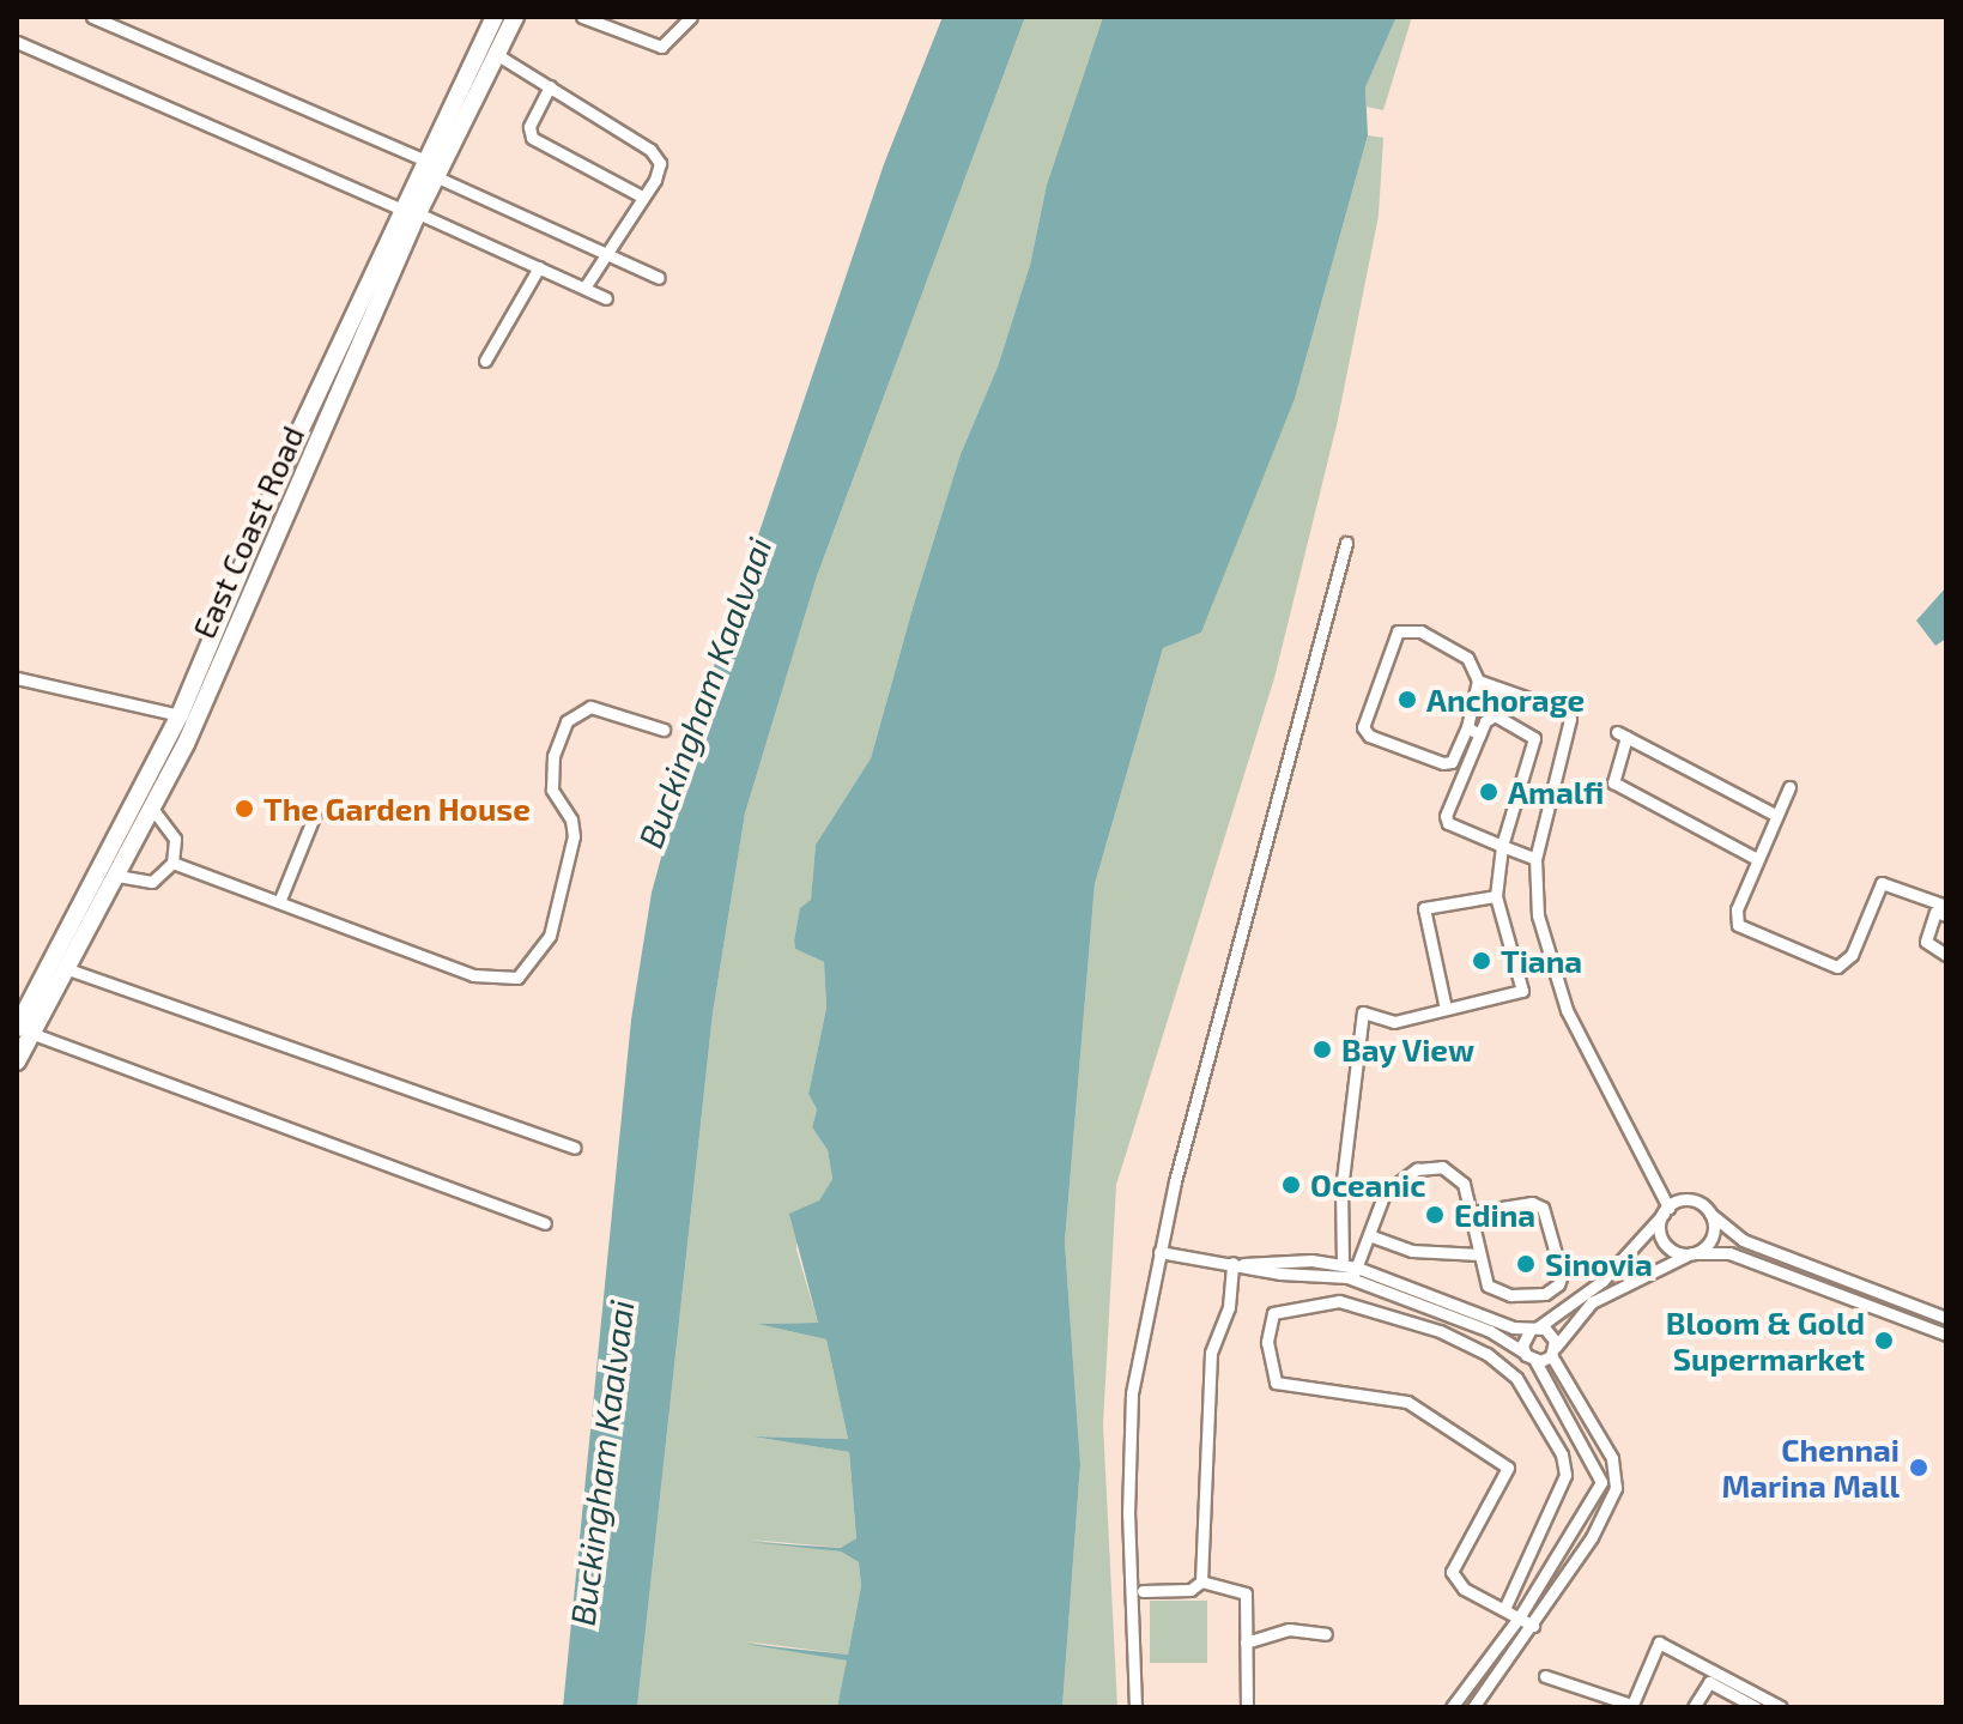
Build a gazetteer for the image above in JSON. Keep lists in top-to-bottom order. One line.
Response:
{"streets":{"main road":["East Coast Road"]},"water":["Buckingham Kaalvaai"],"places":["Anchorage","Amalfi","The Garden House","Tiana","Bay View","Oceanic","Edina","Sinovia","Bloom & Gold Supermarket","Chennai Marina Mall"]}
